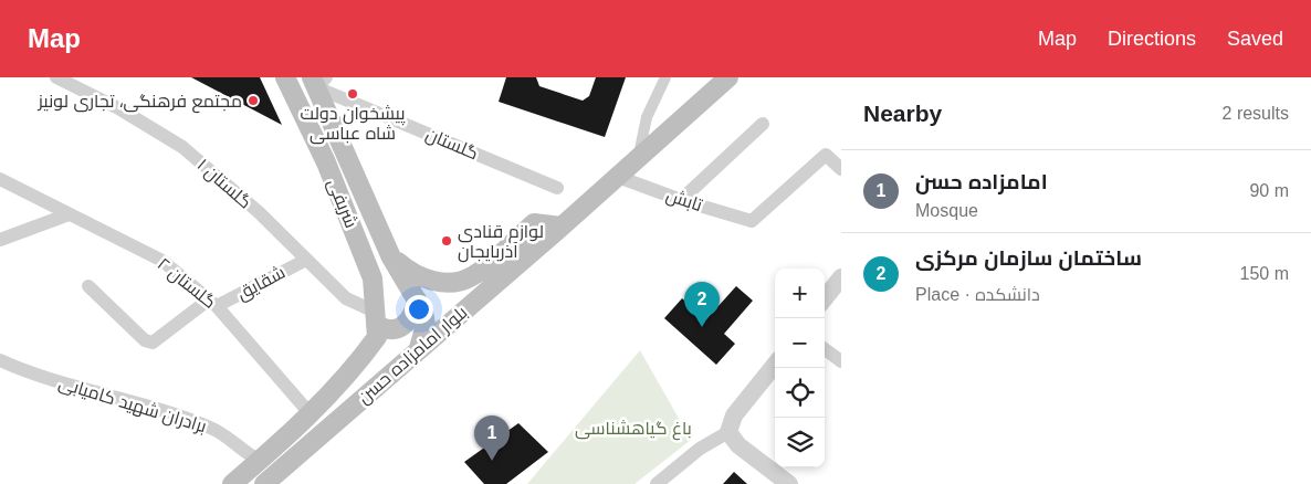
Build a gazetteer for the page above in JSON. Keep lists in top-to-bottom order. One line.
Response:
{"streets":{"main road":["شریفی","بلوار امامزاده حسن"],"street":["گلستان","گلستان ۱","تابش","گلستان ۲","شقایق","برادران شهید کامیابی"]},"crossings":[["گلستان","شریفی"],["گلستان ۱","شریفی"],["گلستان ۱","شقایق"],["گلستان ۱","بلوار امامزاده حسن"],["تابش","بلوار امامزاده حسن"],["شریفی","بلوار امامزاده حسن"],["گلستان ۲","شقایق"],["گلستان ۲","بلوار امامزاده حسن"],["بلوار امامزاده حسن","برادران شهید کامیابی"]],"parks":["باغ گیاهشناسی"],"places":["پیشخوان دولت شاه عباسی","مجتمع فرهنگی، تجاری لونیز","لوازم قنادی آذربایجان"],"page":{"header":"Map","nav":["Map","Directions","Saved"],"heading":["Nearby","2 results"],"list":[{"mark":"1","name":"امامزاده حسن","note":"Mosque","value":"90 m"},{"mark":"2","name":"ساختمان سازمان مرکزی","note":"Place · دانشکده","value":"150 m"}],"map_buttons":["+","−"],"pins":["2","1"]}}
